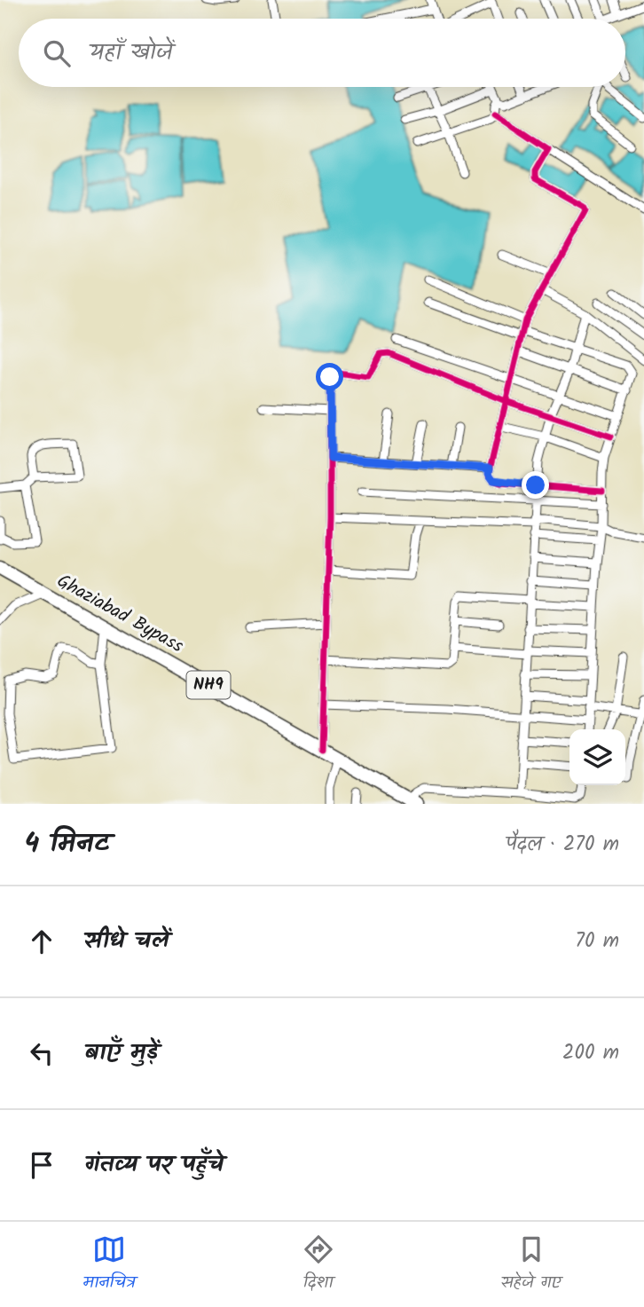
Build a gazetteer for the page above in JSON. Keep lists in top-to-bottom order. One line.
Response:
{"streets":{"highway":["Ghaziabad Bypass","NH9"]},"page":{"search":"यहाँ खोजें","heading":["4 मिनट","पैदल · 270 m"],"list":[["सीधे चलें","70 m"],["बाएँ मुड़ें","200 m"],"गंतव्य पर पहुँचे"],"nav":["मानचित्र","दिशा","सहेजे गए"]}}
